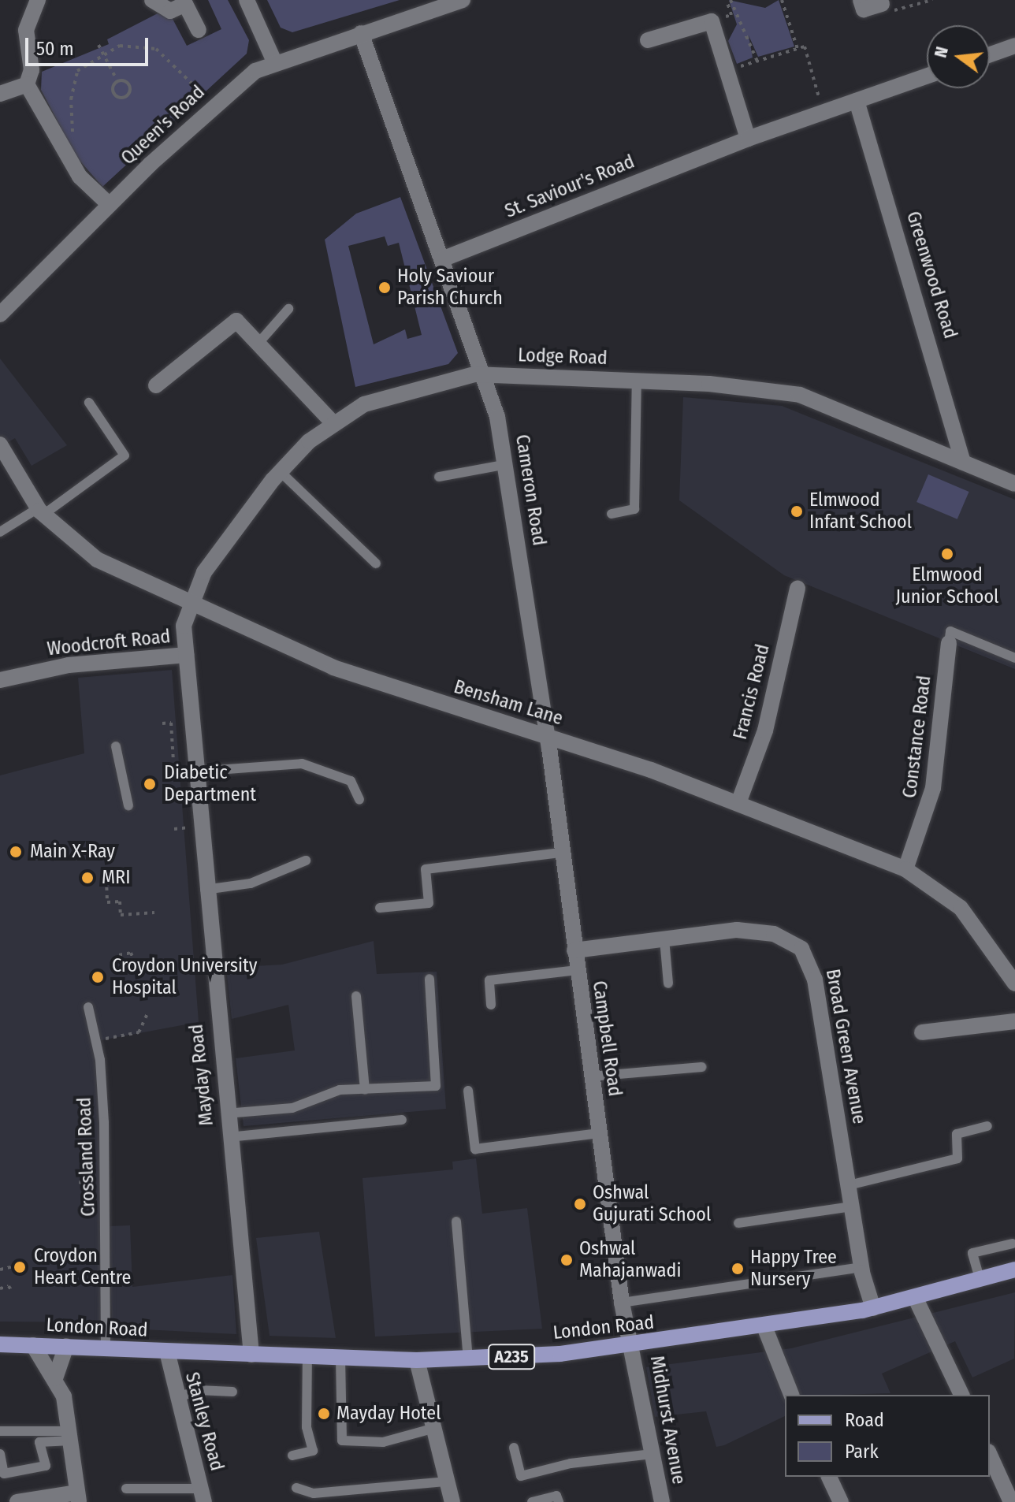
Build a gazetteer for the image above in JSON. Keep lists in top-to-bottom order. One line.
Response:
{"streets":{"main road":["London Road","A235"],"street":["Queen's Road","St. Saviour's Road","Greenwood Road","Lodge Road","Cameron Road","Woodcroft Road","Francis Road","Bensham Lane","Constance Road","Campbell Road","Broad Green Avenue","Mayday Road","Midhurst Avenue","Stanley Road"],"lane":["Crossland Road"]},"crossings":[["St. Saviour's Road","Greenwood Road"],["St. Saviour's Road","Cameron Road"],["Greenwood Road","Lodge Road"],["Lodge Road","Cameron Road"],["Lodge Road","Bensham Lane"],["Lodge Road","Mayday Road"],["Cameron Road","Bensham Lane"],["Cameron Road","Campbell Road"],["Woodcroft Road","Mayday Road"],["Francis Road","Bensham Lane"],["Bensham Lane","Constance Road"],["Bensham Lane","Campbell Road"],["Bensham Lane","Mayday Road"],["Campbell Road","Broad Green Avenue"],["Campbell Road","London Road"],["Campbell Road","Midhurst Avenue"],["Broad Green Avenue","London Road"],["Mayday Road","London Road"],["Crossland Road","London Road"],["London Road","Midhurst Avenue"],["London Road","Stanley Road"]],"places":["Holy Saviour Parish Church","Elmwood Infant School","Elmwood Junior School","Diabetic Department","Main X-Ray","MRI","Croydon University Hospital","Oshwal Gujurati School","Oshwal Mahajanwadi","Croydon Heart Centre","Happy Tree Nursery","Mayday Hotel"],"legend":["Road","Park"],"scale_bar":"50 m","north":"left"}
